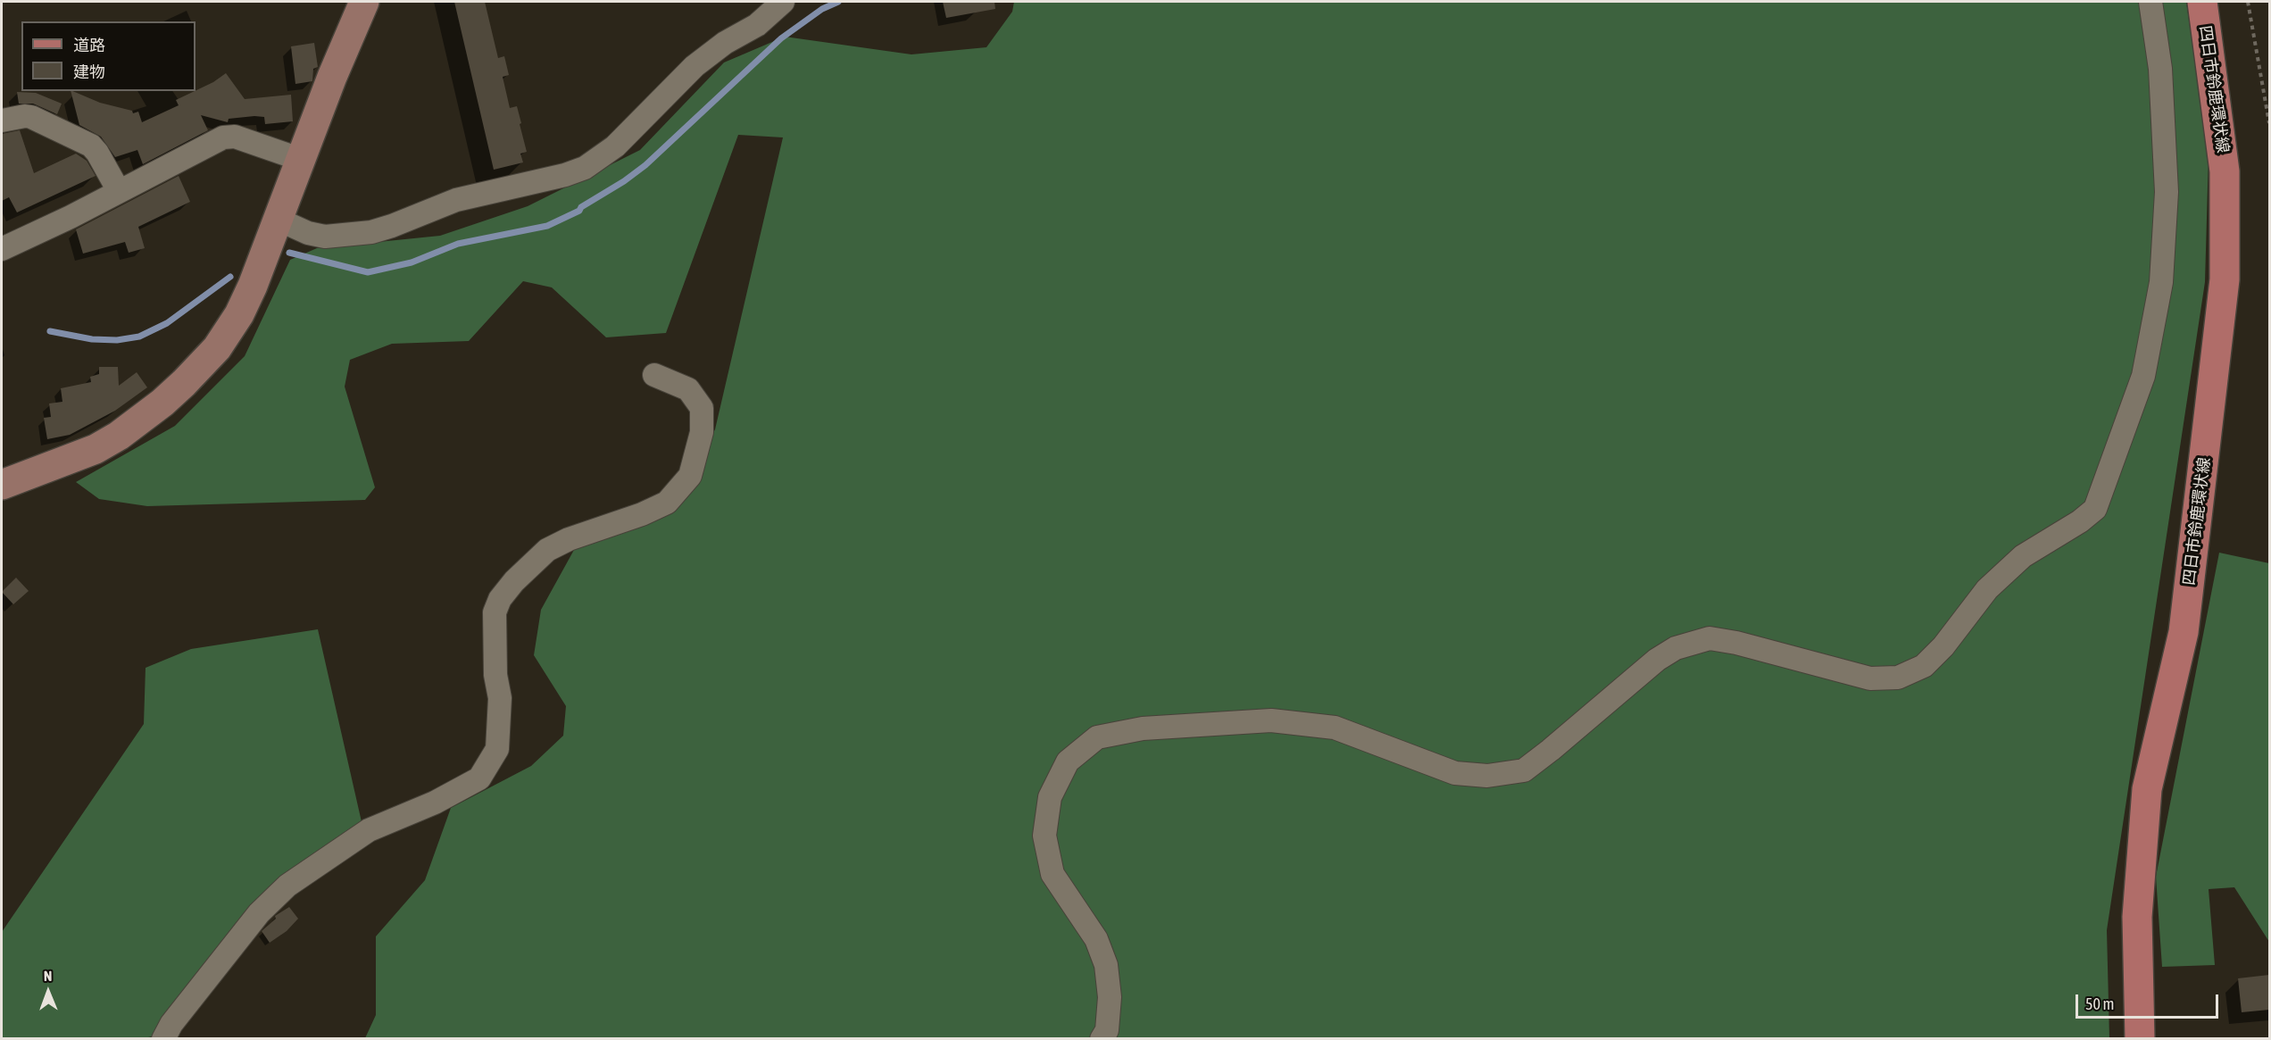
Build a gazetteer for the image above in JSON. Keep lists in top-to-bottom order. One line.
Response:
{"streets":{"main road":["四日市鈴鹿環状線"]},"legend":["道路","建物"],"scale_bar":"50 m","north":"top"}
